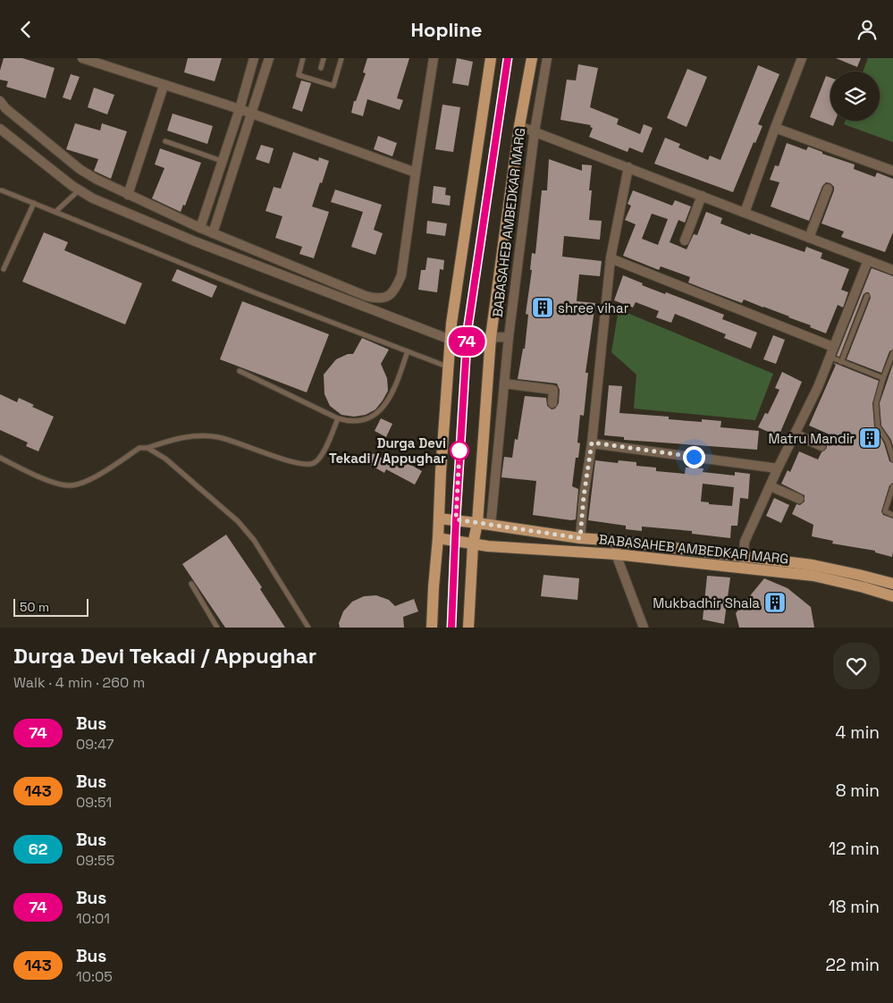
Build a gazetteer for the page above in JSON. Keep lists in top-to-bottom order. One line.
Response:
{"streets":{"main road":["BABASAHEB AMBEDKAR MARG"]},"places":{"building":["shree vihar","Matru Mandir","Mukbadhir Shala"],"other":["Durga Devi Tekadi / Appughar"]},"lines":["bus line 74"],"scale_bar":"50 m","page":{"header":"Hopline","on_map":"74","scale":"50 m","heading":["Durga Devi Tekadi / Appughar","Walk · 4 min · 260 m"],"list":[{"mark":"74","name":"Bus","note":"09:47","value":"4 min"},{"mark":"143","name":"Bus","note":"09:51","value":"8 min"},{"mark":"62","name":"Bus","note":"09:55","value":"12 min"},{"mark":"74","name":"Bus","note":"10:01","value":"18 min"},{"mark":"143","name":"Bus","note":"10:05","value":"22 min"}]}}
